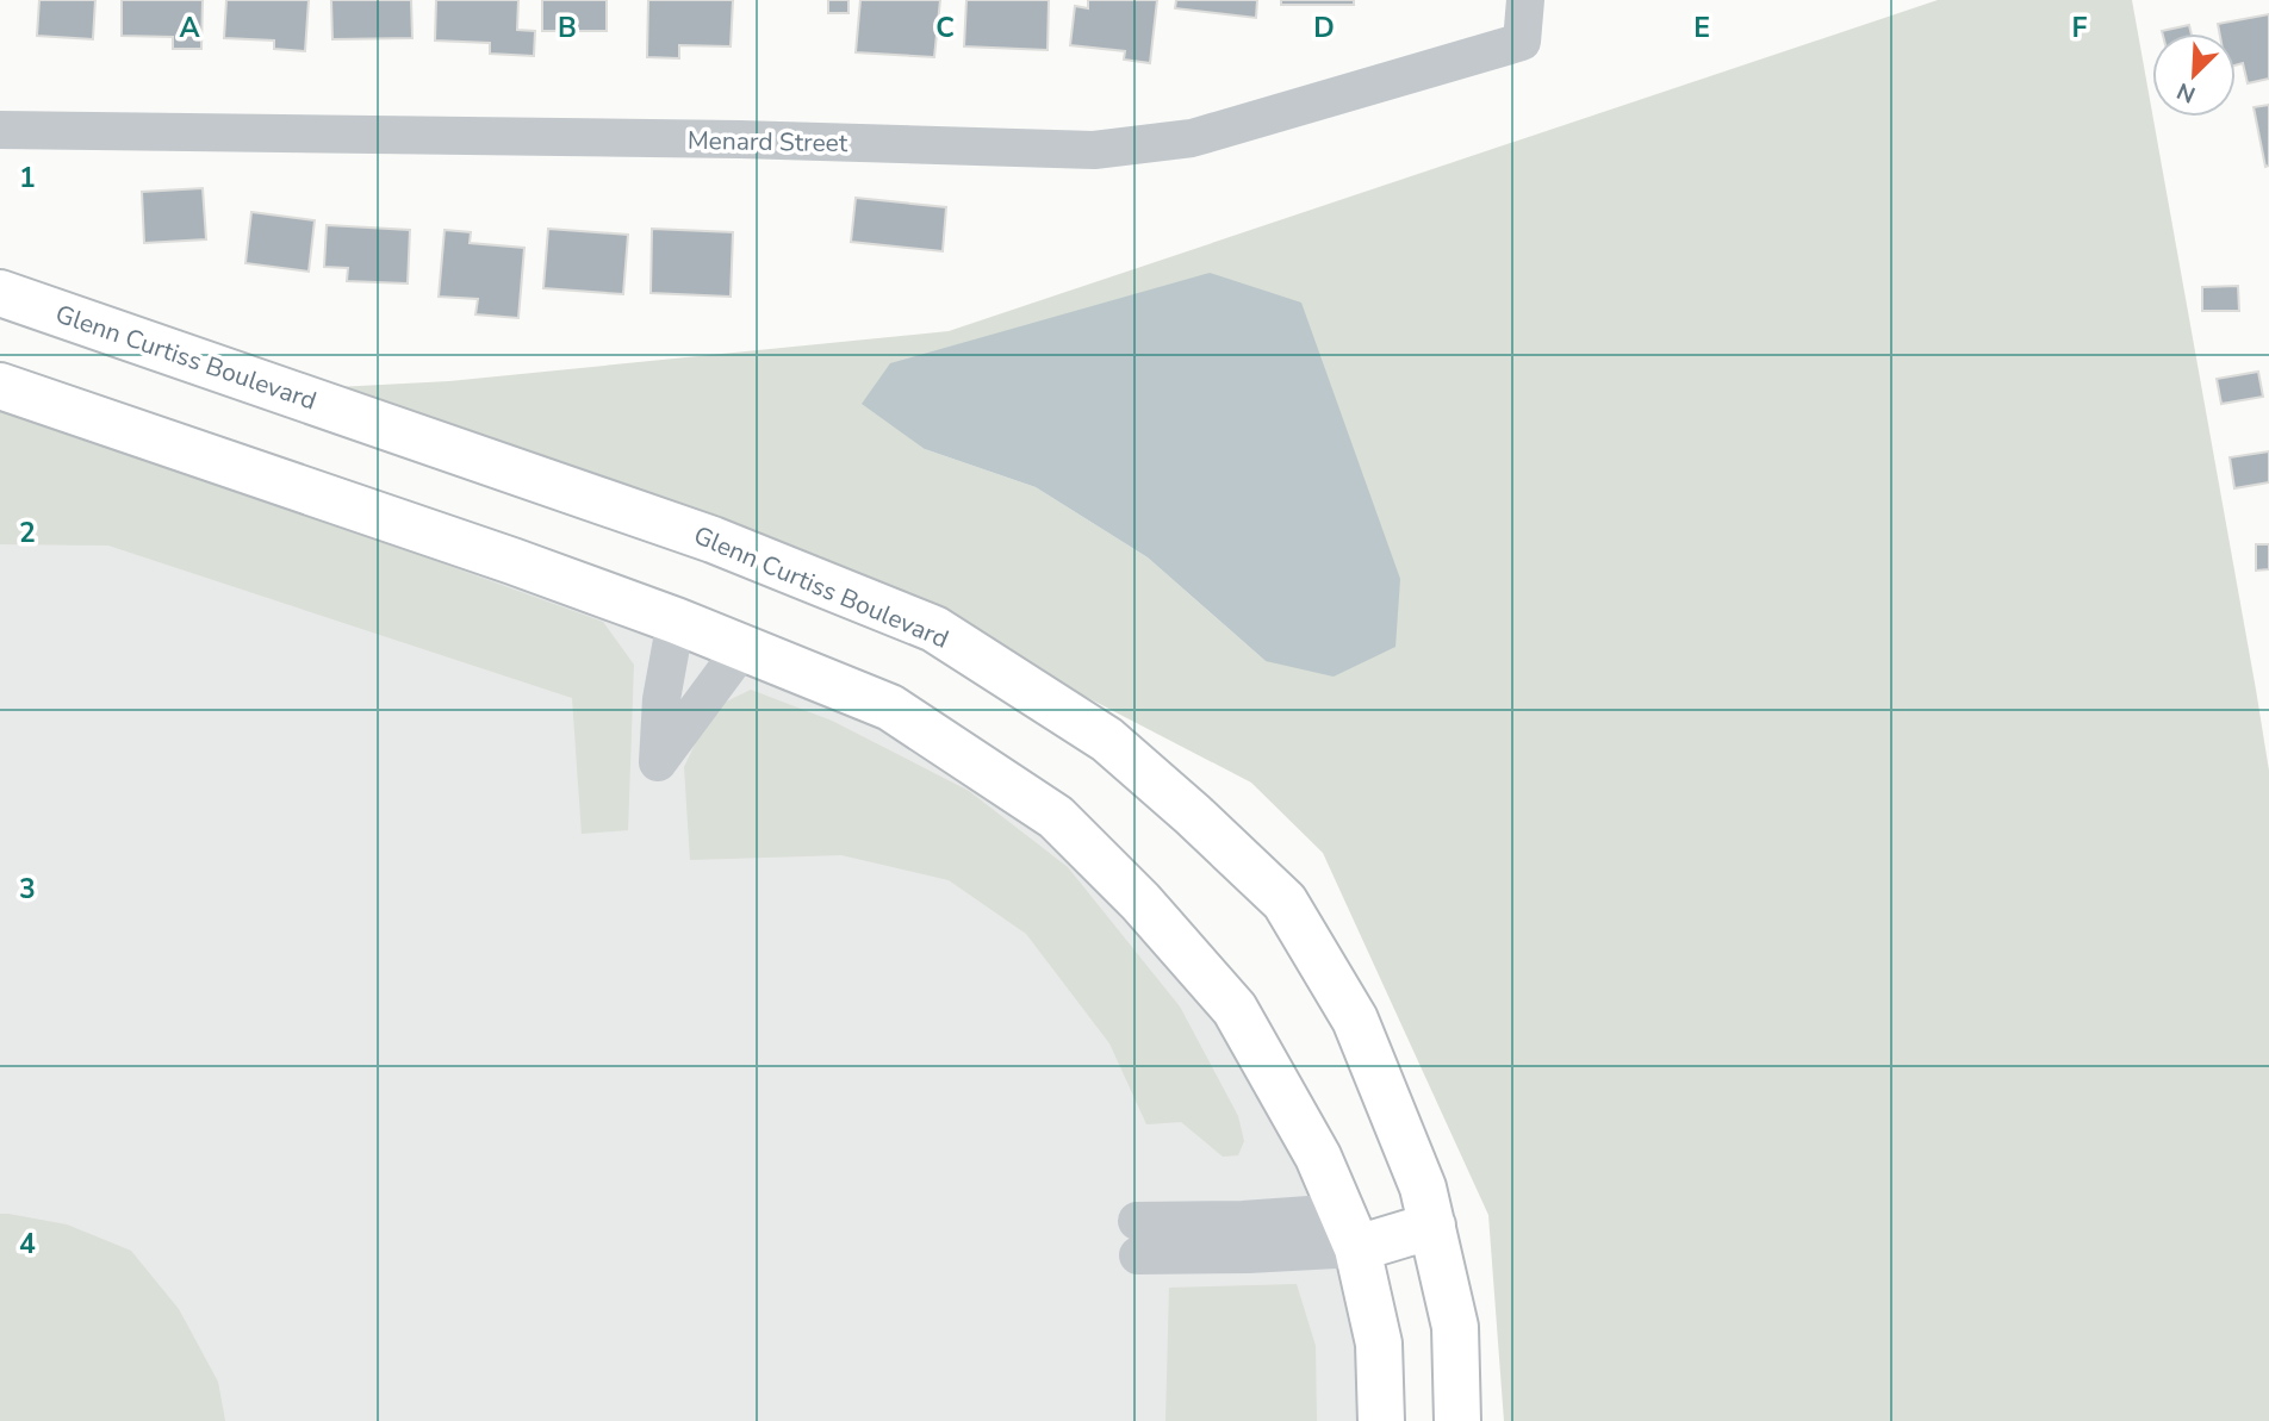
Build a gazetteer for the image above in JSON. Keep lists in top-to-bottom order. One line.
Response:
{"streets":{"main road":["Glenn Curtiss Boulevard"],"street":["Menard Street"]},"north":"bottom left","grid":{"columns":["A","B","C","D","E","F"],"rows":["1","2","3","4"]}}
